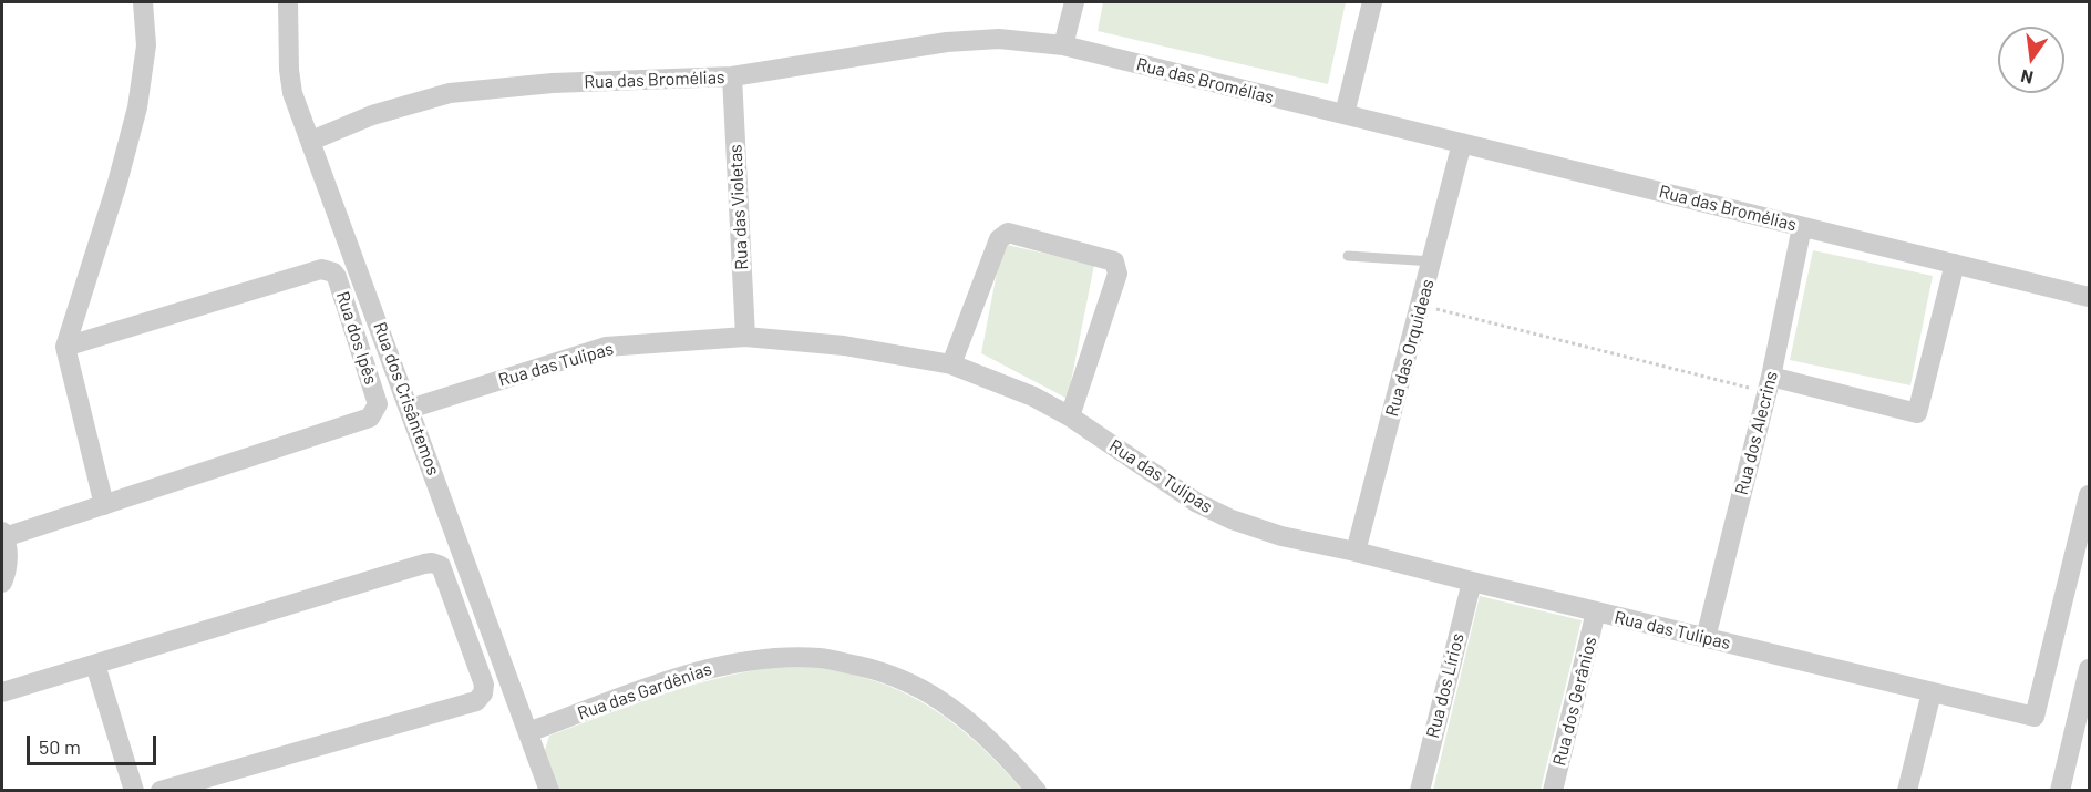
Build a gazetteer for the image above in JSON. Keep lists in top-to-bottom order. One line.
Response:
{"streets":{"street":["Rua das Bromélias","Rua das Violetas","Rua dos Ipês","Rua das Orquideas","Rua das Tulipas","Rua dos Crisântemos","Rua dos Alecrins","Rua dos Lírios","Rua das Gardênias","Rua dos Gerânios"]},"crossings":[["Rua das Bromélias","Rua das Violetas"],["Rua das Bromélias","Rua das Orquideas"],["Rua das Bromélias","Rua dos Crisântemos"],["Rua das Bromélias","Rua dos Alecrins"],["Rua das Violetas","Rua das Tulipas"],["Rua das Orquideas","Rua das Tulipas"],["Rua das Tulipas","Rua dos Crisântemos"],["Rua das Tulipas","Rua dos Alecrins"],["Rua das Tulipas","Rua dos Lírios"],["Rua das Tulipas","Rua dos Gerânios"],["Rua dos Crisântemos","Rua das Gardênias"]],"scale_bar":"50 m","north":"bottom"}
